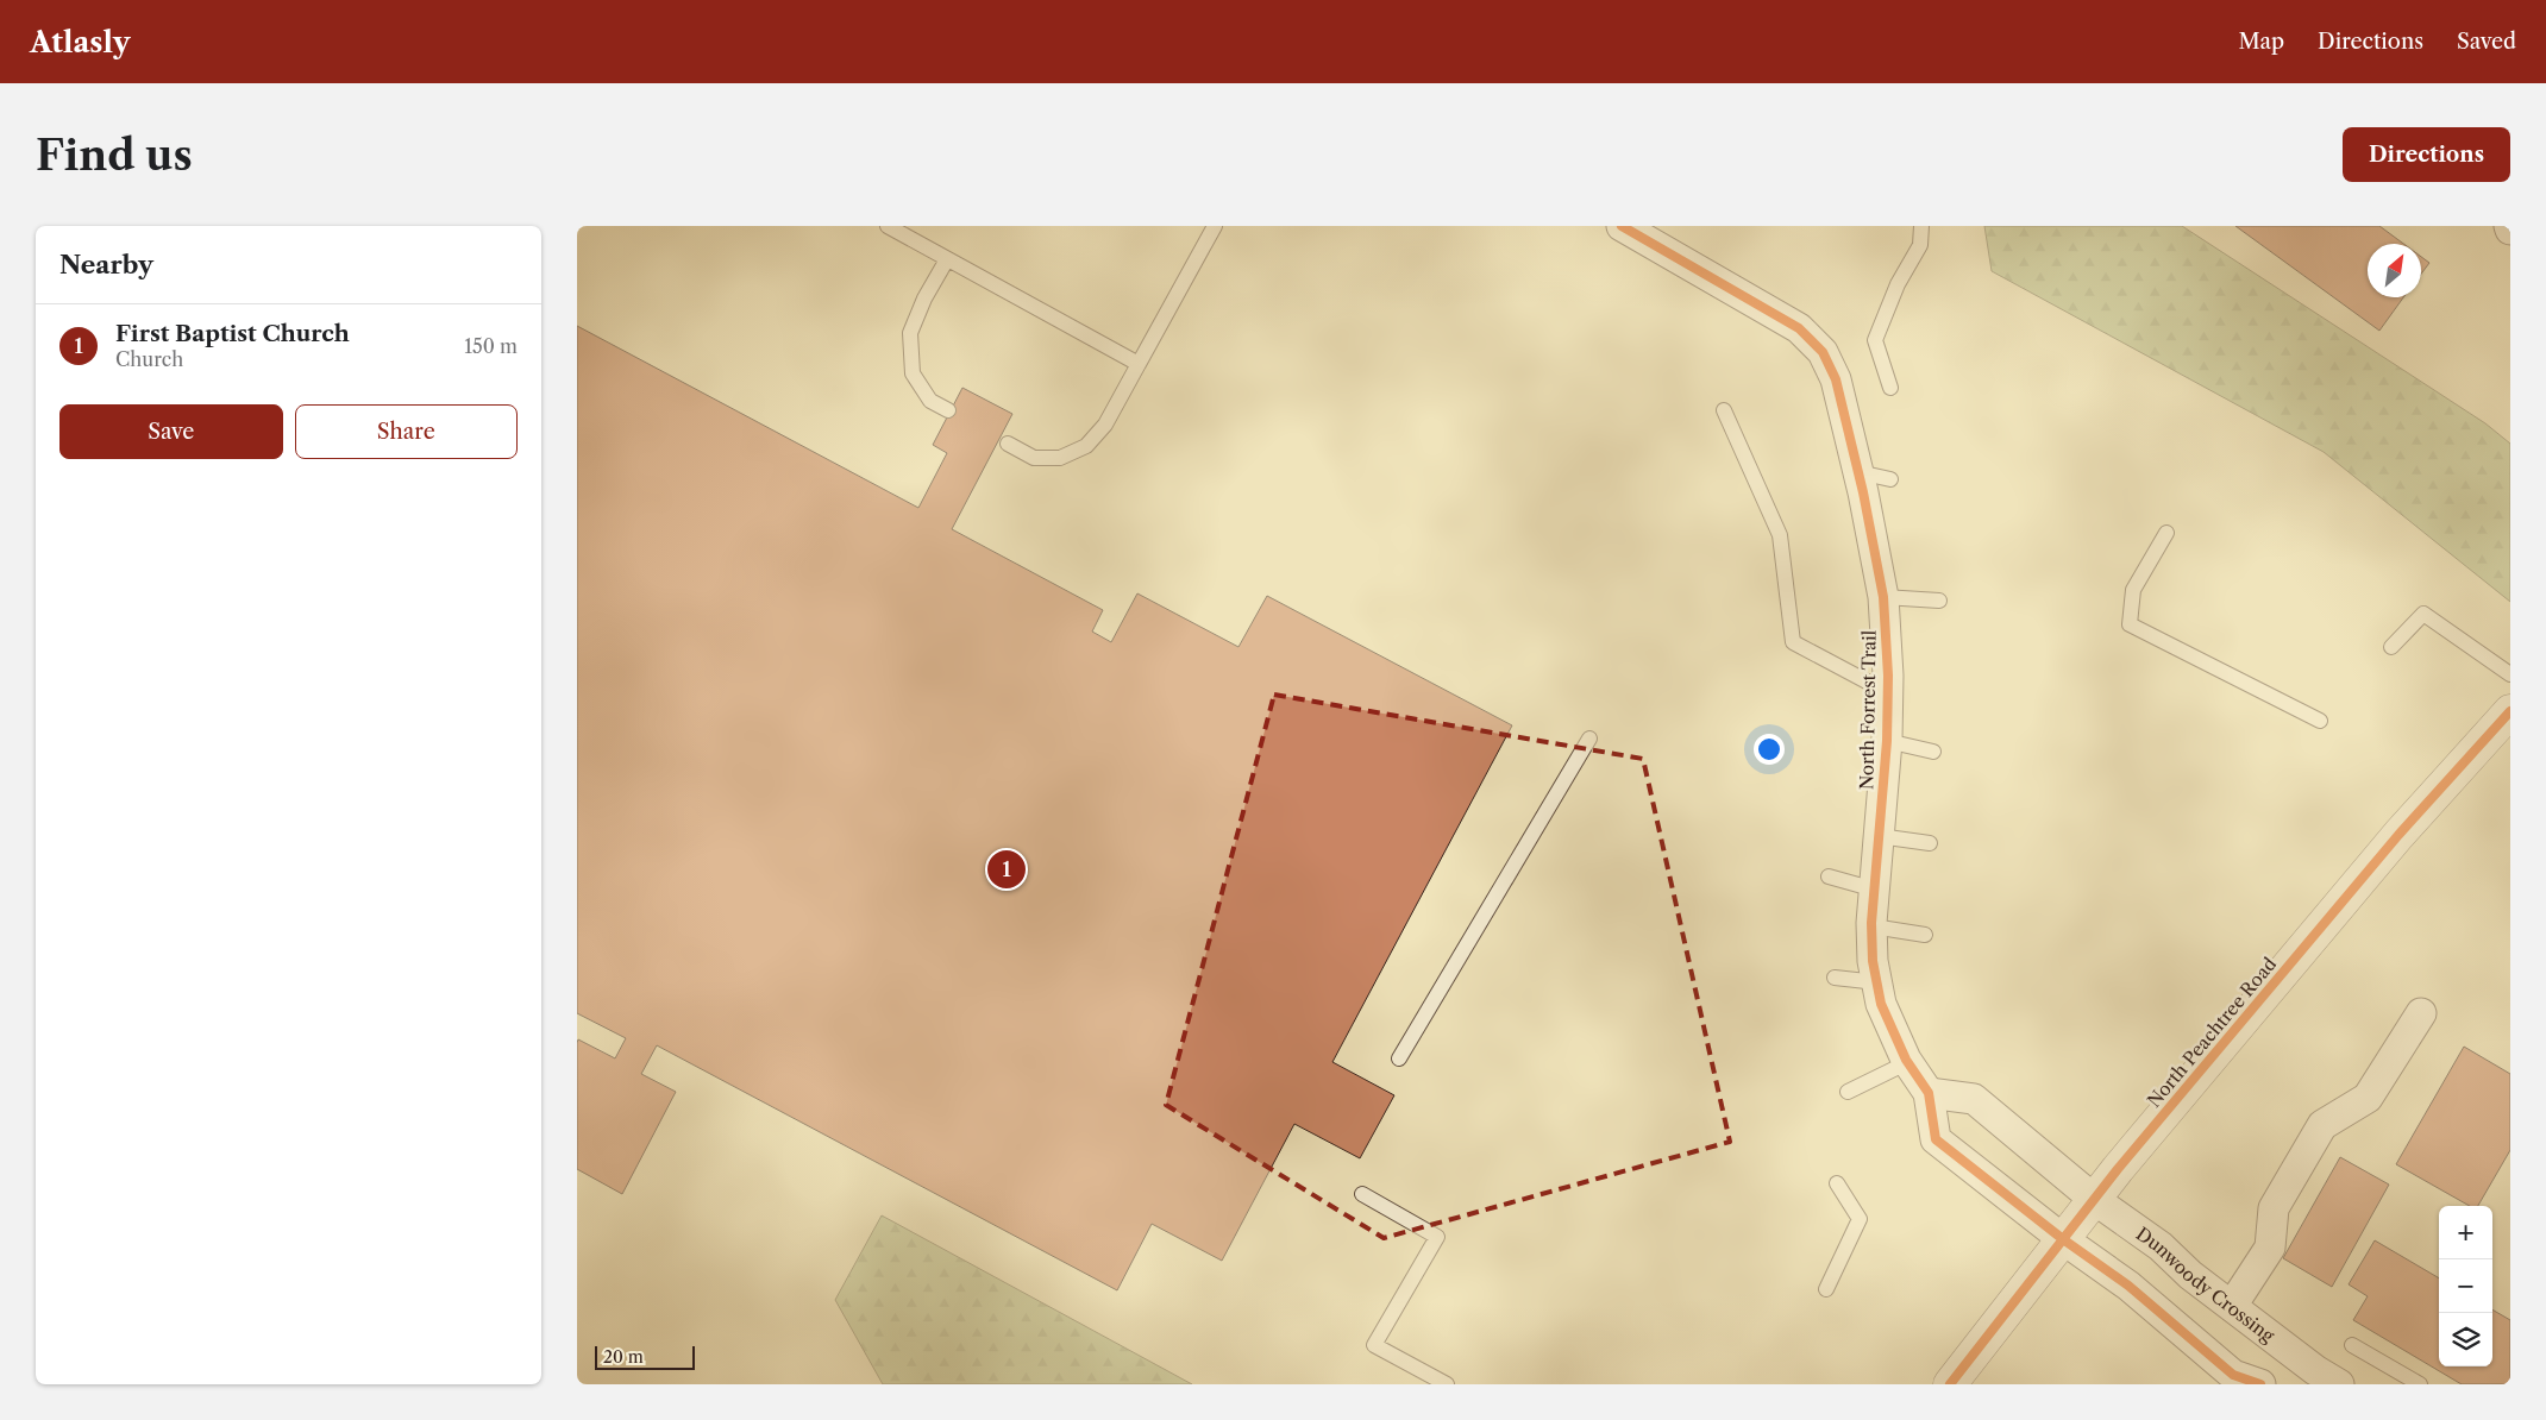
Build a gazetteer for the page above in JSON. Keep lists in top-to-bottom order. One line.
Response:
{"streets":{"street":["North Forrest Trail","North Peachtree Road","Dunwoody Crossing"]},"crossings":[["North Forrest Trail","North Peachtree Road"],["North Peachtree Road","Dunwoody Crossing"]],"scale_bar":"20 m","north":"top right","page":{"header":"Atlasly","nav":["Map","Directions","Saved"],"buttons":["Directions",["Save","Share"]],"title":"Find us","heading":"Nearby","list":[{"mark":"1","name":"First Baptist Church","note":"Church","value":"150 m"}],"pins":"1","map_buttons":["+","−"],"scale":"20 m"}}
